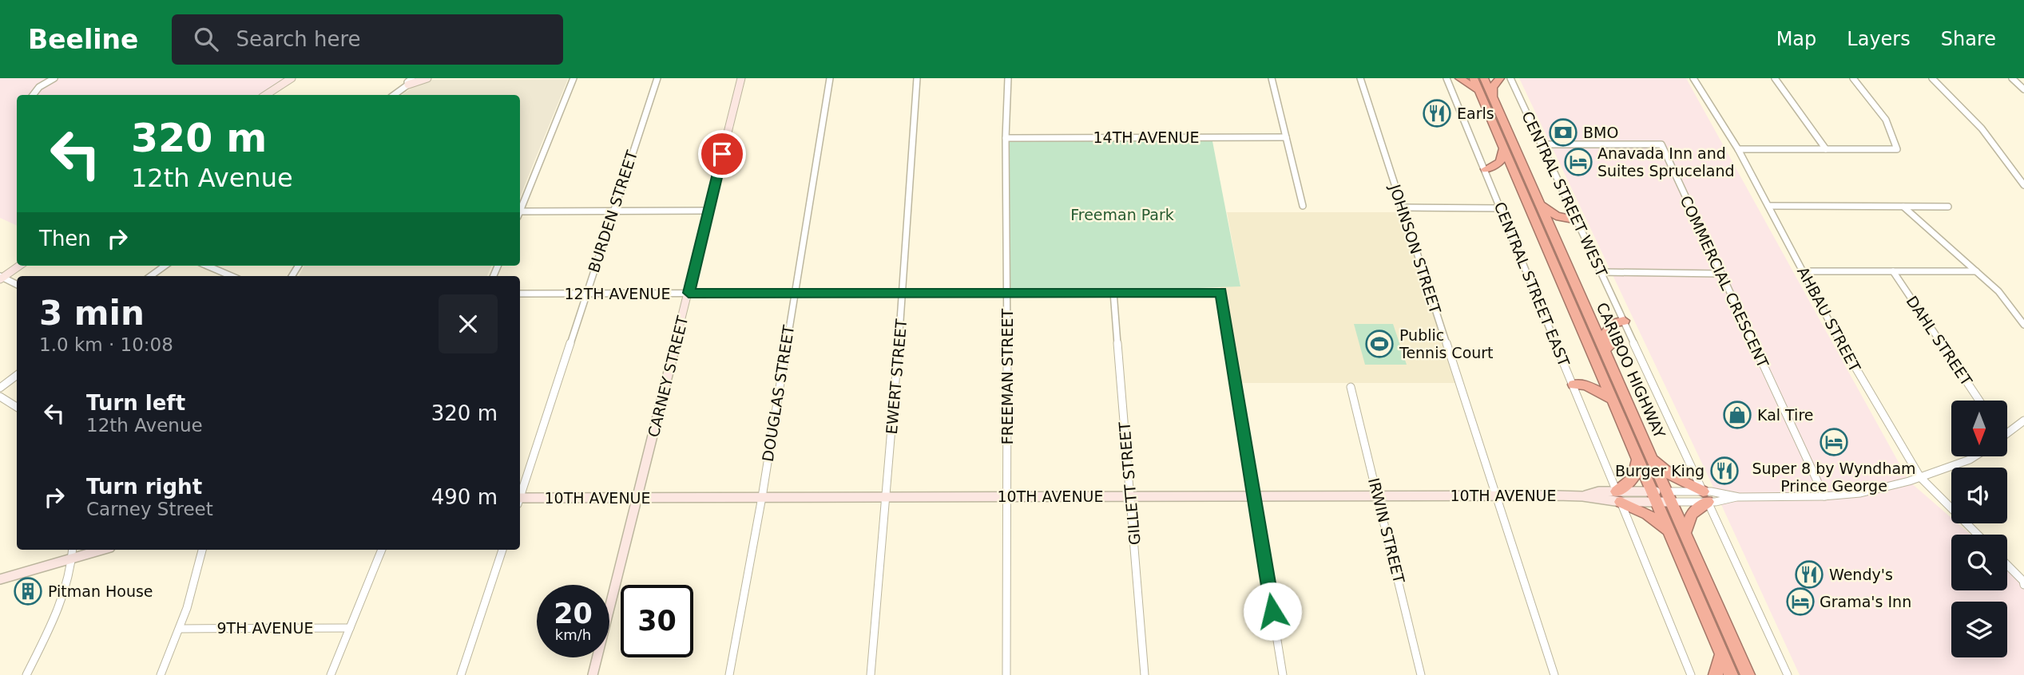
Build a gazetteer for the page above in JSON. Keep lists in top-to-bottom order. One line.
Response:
{"streets":{"highway":["CARIBOO HIGHWAY"],"street":["14TH AVENUE","CENTRAL STREET WEST","BURDEN STREET","JOHNSON STREET","COMMERCIAL CRESCENT","CENTRAL STREET EAST","12TH AVENUE","AHBAU STREET","DAHL STREET","CARNEY STREET","EWERT STREET","FREEMAN STREET","DOUGLAS STREET","GILLETT STREET","10TH AVENUE","IRWIN STREET","9TH AVENUE"]},"crossings":[["14TH AVENUE","FREEMAN STREET"],["CENTRAL STREET WEST","COMMERCIAL CRESCENT"],["CENTRAL STREET WEST","10TH AVENUE"],["BURDEN STREET","12TH AVENUE"],["JOHNSON STREET","10TH AVENUE"],["COMMERCIAL CRESCENT","10TH AVENUE"],["CENTRAL STREET EAST","10TH AVENUE"],["12TH AVENUE","CARNEY STREET"],["12TH AVENUE","EWERT STREET"],["12TH AVENUE","FREEMAN STREET"],["12TH AVENUE","DOUGLAS STREET"],["12TH AVENUE","GILLETT STREET"],["12TH AVENUE","10TH AVENUE"],["AHBAU STREET","10TH AVENUE"],["CARIBOO HIGHWAY","10TH AVENUE"],["CARNEY STREET","10TH AVENUE"],["EWERT STREET","10TH AVENUE"],["FREEMAN STREET","10TH AVENUE"],["DOUGLAS STREET","10TH AVENUE"],["GILLETT STREET","10TH AVENUE"],["10TH AVENUE","IRWIN STREET"]],"parks":["Freeman Park"],"places":{"restaurant":["Earls","Burger King","Wendy's"],"bank":["BMO"],"hotel":["Anavada Inn and Suites Spruceland","Super 8 by Wyndham Prince George","Grama's Inn"],"sports":["Public Tennis Court"],"shop":["Kal Tire"],"building":["Pitman House"]},"north":"bottom","page":{"header":"Beeline","search":"Search here","nav":["Map","Layers","Share"],"turn":["320 m","12th Avenue"],"then":"Then","heading":["3 min","1.0 km · 10:08"],"list":[{"name":"Turn left","note":"12th Avenue","value":"320 m"},{"name":"Turn right","note":"Carney Street","value":"490 m"}],"speed":"20 km/h","limit":"30"}}
